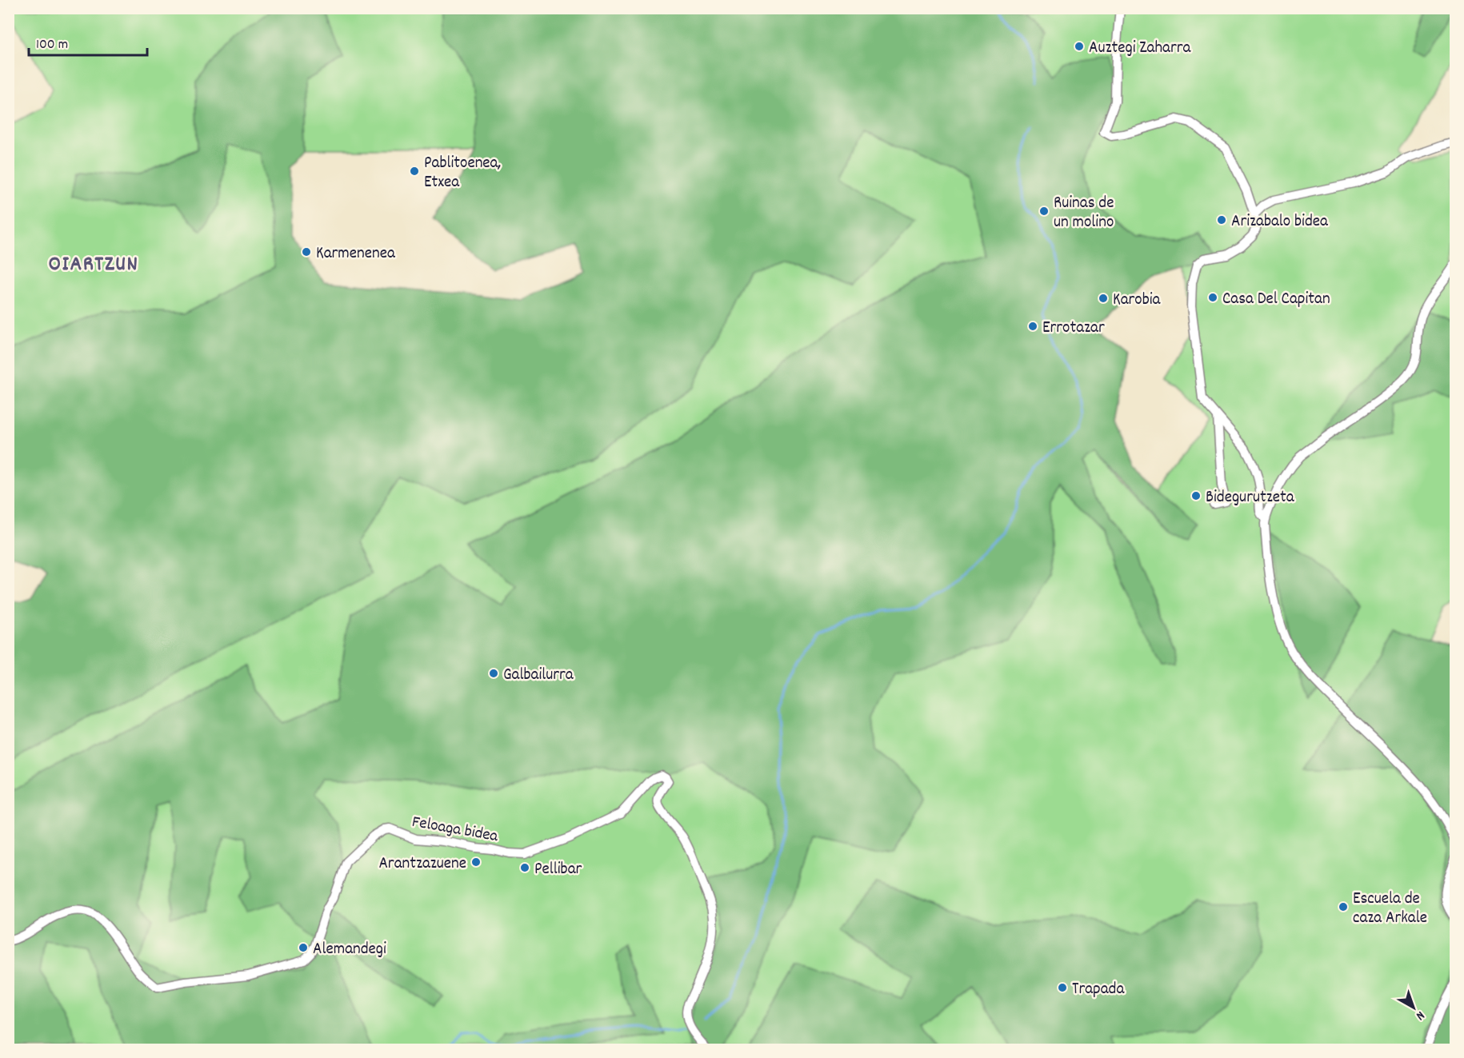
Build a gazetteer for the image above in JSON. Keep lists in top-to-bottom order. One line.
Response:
{"streets":{"street":["Feloaga bidea"]},"districts":["OIARTZUN"],"places":["Auztegi Zaharra","Pablitoenea, Etxea","Ruinas de un molino","Arizabalo bidea","Karmenenea","Casa Del Capitan","Karobia","Errotazar","Bidegurutzeta","Galbailurra","Arantzazuene","Pellibar","Escuela de caza Arkale","Alemandegi","Trapada"],"scale_bar":"100 m","north":"bottom right"}
